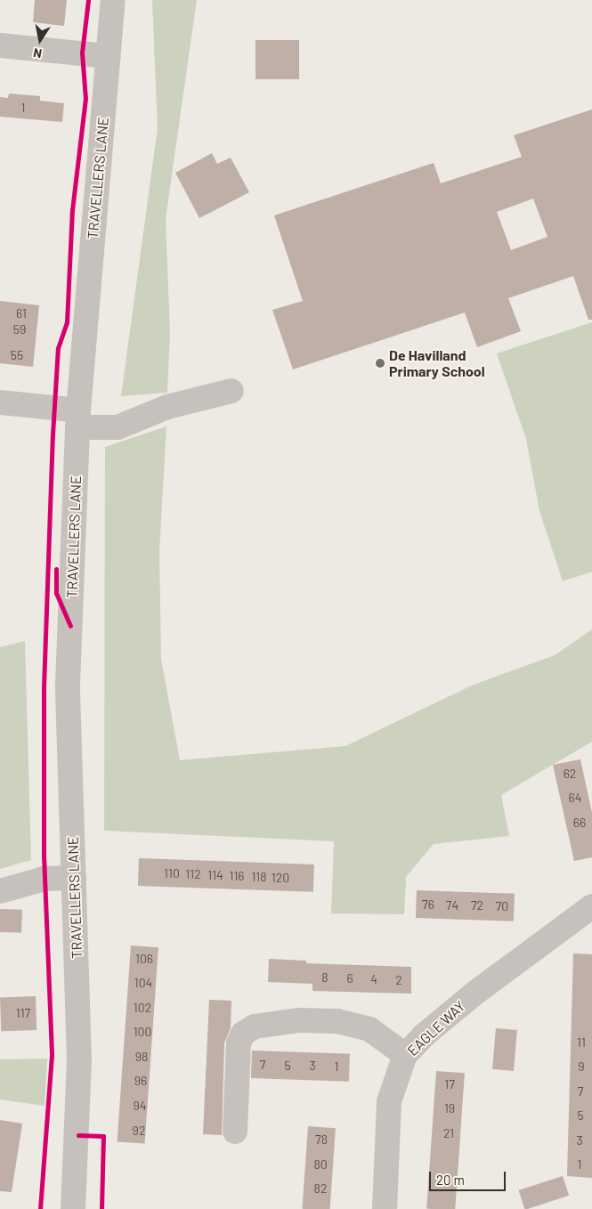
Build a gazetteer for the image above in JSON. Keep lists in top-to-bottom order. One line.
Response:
{"streets":{"street":["TRAVELLERS LANE","EAGLE WAY"]},"places":["De Havilland Primary School"],"house_numbers":["1","61","59","55","62","64","66","110","112","114","116","118","120","76","74","72","70","106","8","6","4","2","104","102","117","100","11","98","7","5","3","1","9","96","17","7","94","19","5","92","21","78","3","80","1","82"],"scale_bar":"20 m","north":"bottom"}
